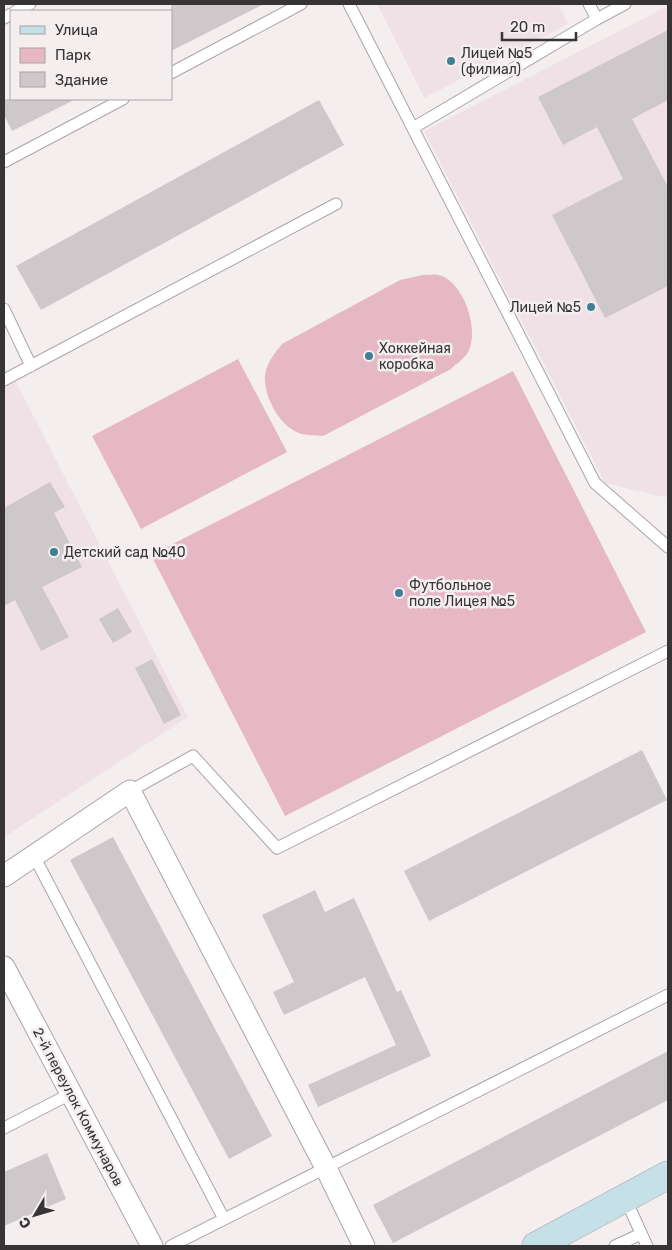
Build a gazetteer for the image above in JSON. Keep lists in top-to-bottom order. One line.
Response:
{"streets":{"street":["2-й переулок Коммунаров"]},"places":["Лицей №5 (филиал)","Лицей №5","Хоккейная коробка","Детский сад №40","Футбольное поле Лицея №5"],"legend":["Улица","Парк","Здание"],"scale_bar":"20 m","north":"bottom left"}
